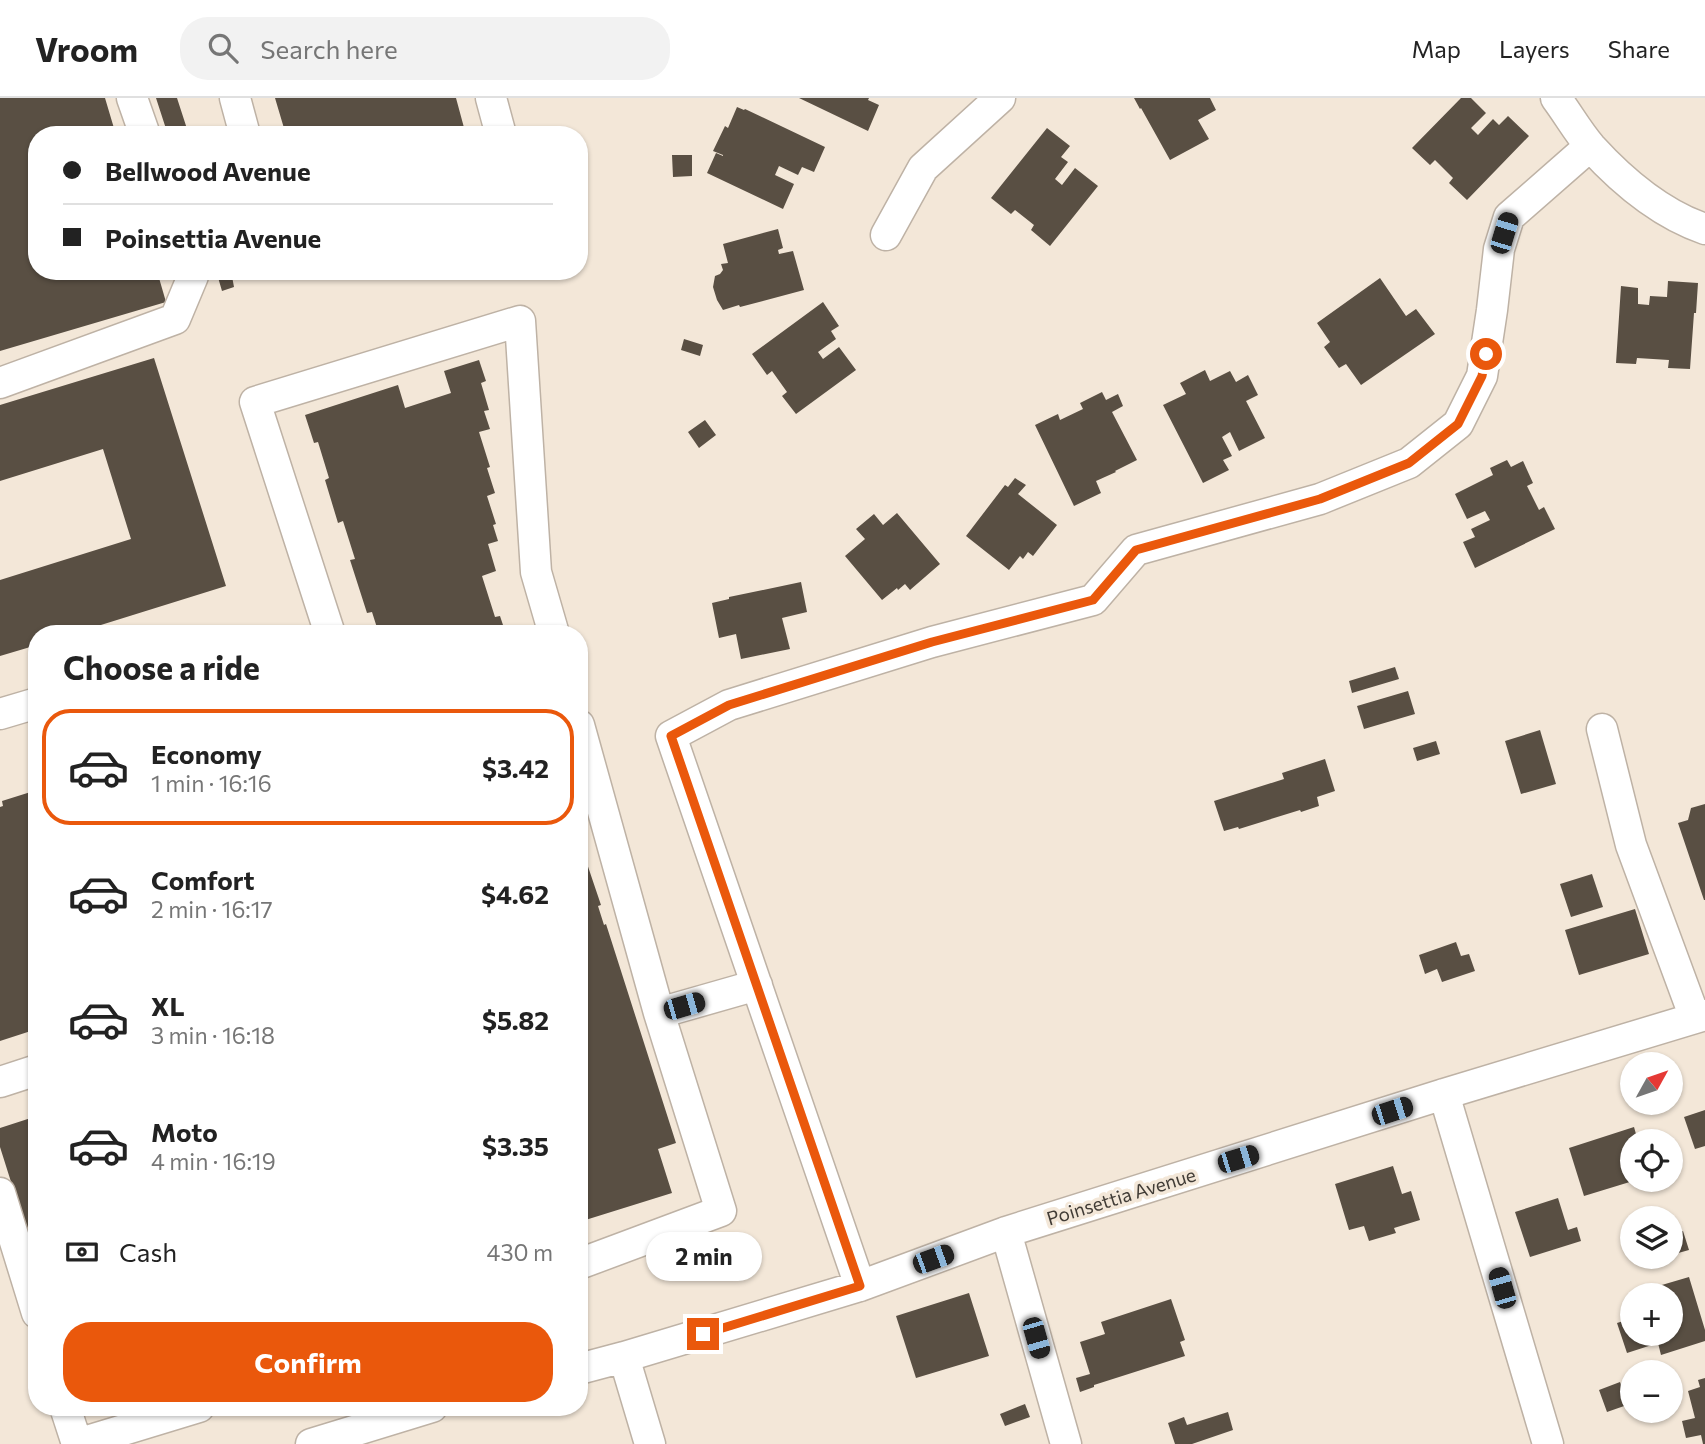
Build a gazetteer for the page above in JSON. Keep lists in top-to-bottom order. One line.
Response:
{"streets":{"street":["Poinsettia Avenue"]},"north":"top right","page":{"header":"Vroom","search":"Search here","nav":["Map","Layers","Share"],"banner":["Bellwood Avenue","Poinsettia Avenue"],"heading":"Choose a ride","list":[{"name":"Economy","note":"1 min · 16:16","value":"$3.42"},{"name":"Comfort","note":"2 min · 16:17","value":"$4.62"},{"name":"XL","note":"3 min · 16:18","value":"$5.82"},{"name":"Moto","note":"4 min · 16:19","value":"$3.35"}],"map_buttons":["+","−"],"pay":["Cash","430 m"],"bubble":"2 min","buttons":"Confirm"}}
